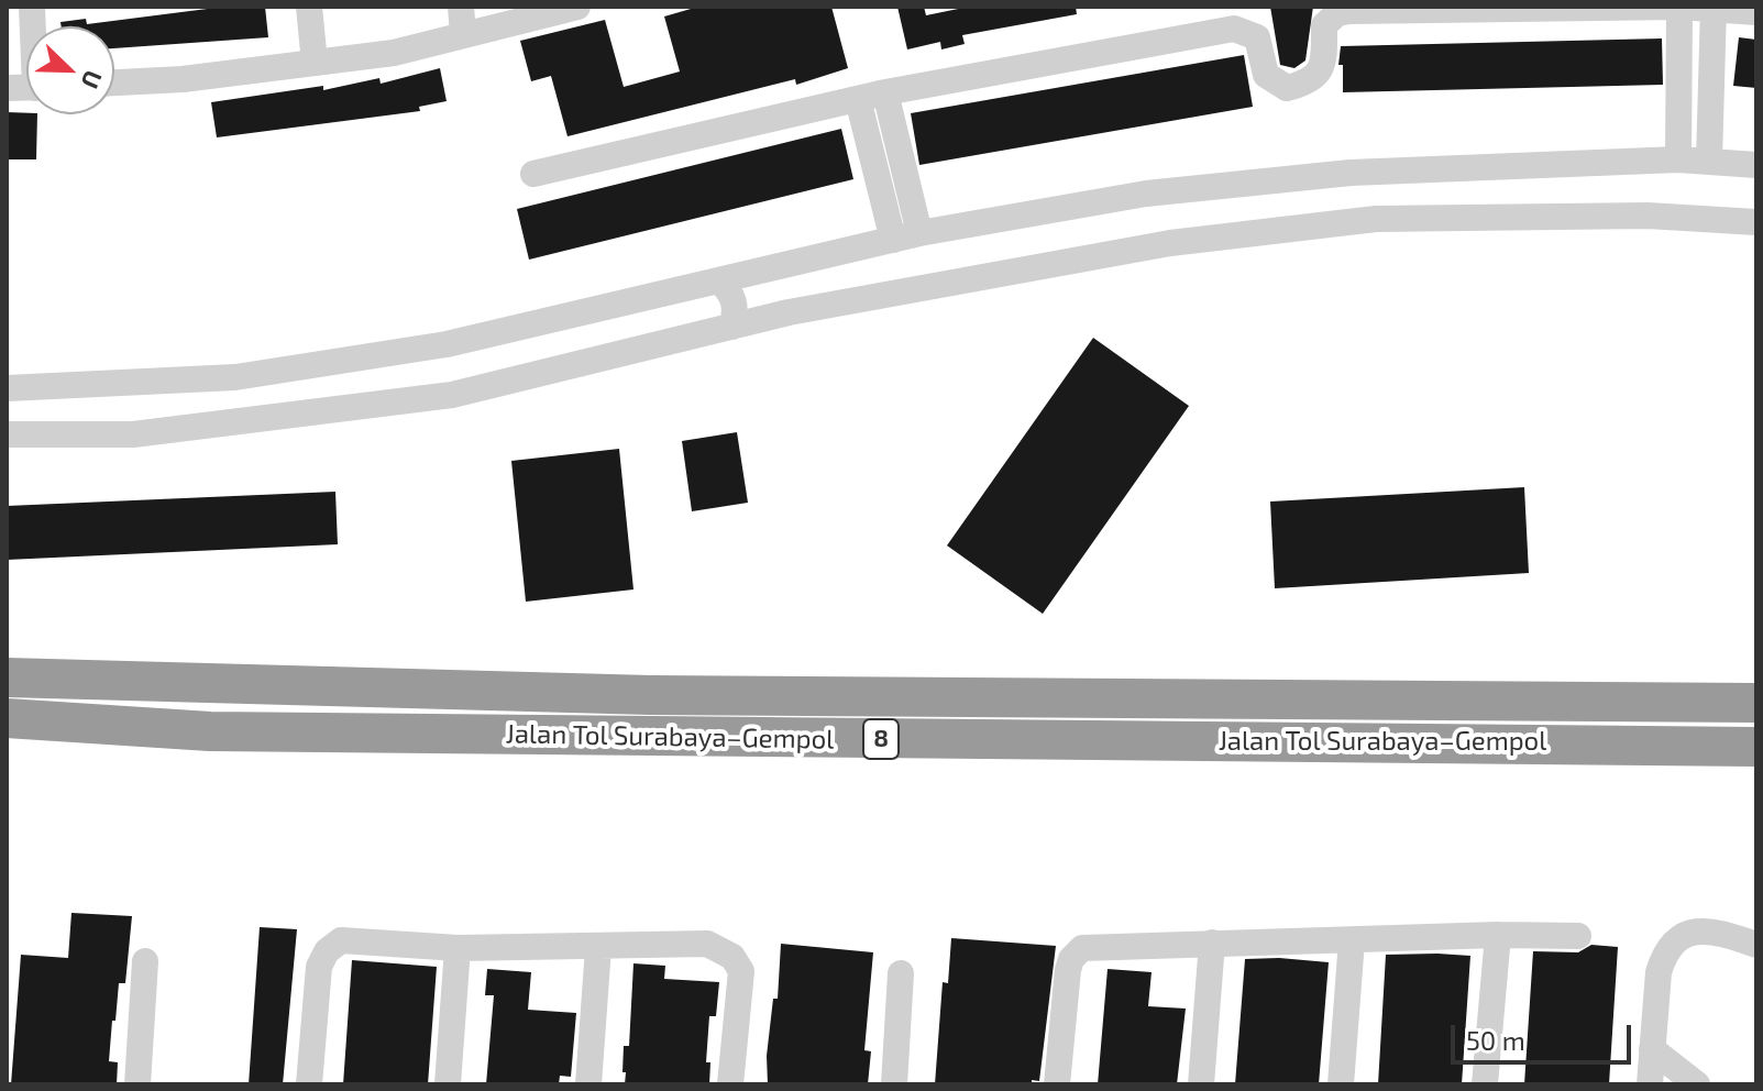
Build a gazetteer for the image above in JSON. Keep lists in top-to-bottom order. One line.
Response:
{"streets":{"highway":["Jalan Tol Surabaya–Gempol","8"]},"scale_bar":"50 m","north":"bottom right"}
